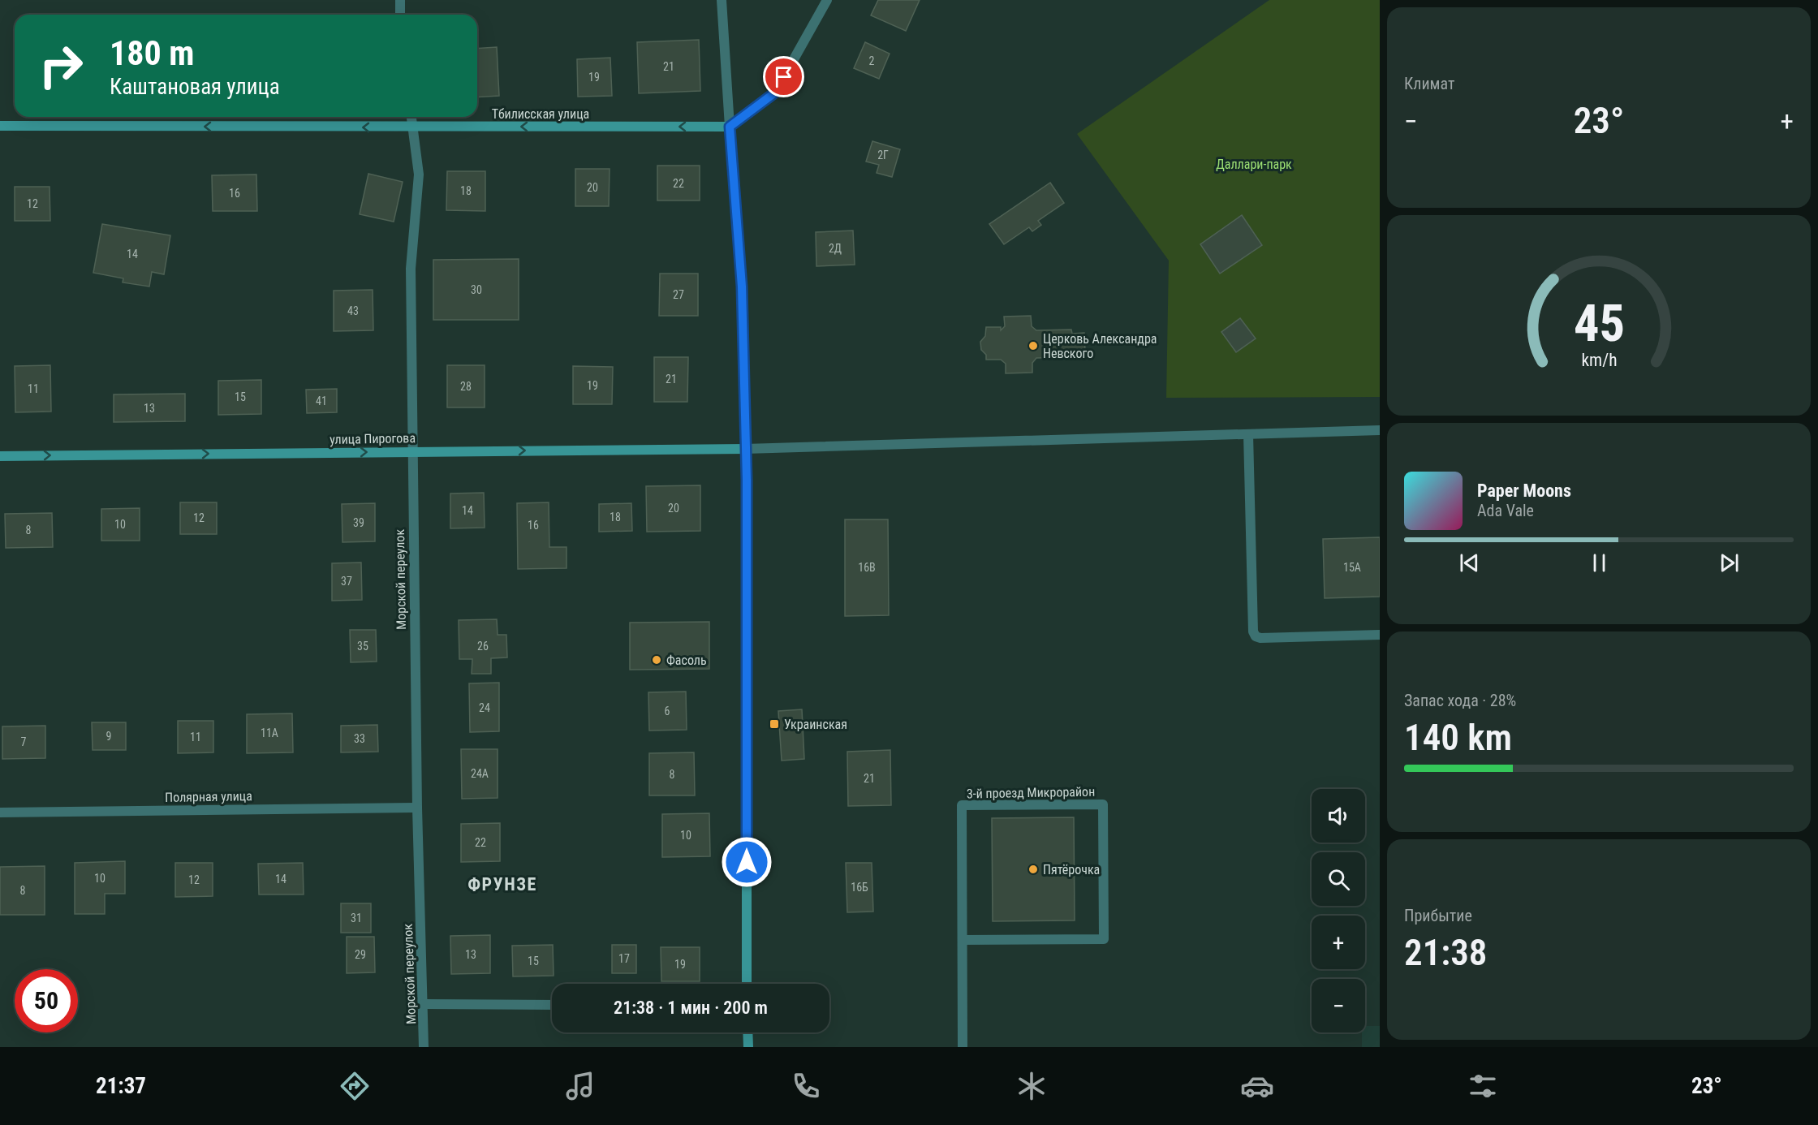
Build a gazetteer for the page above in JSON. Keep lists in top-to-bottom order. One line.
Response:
{"streets":{"main road":["Тбилисская улица","улица Пирогова"],"street":["Морской переулок","3-й проезд Микрорайон","Полярная улица"]},"crossings":[["Тбилисская улица","Морской переулок"],["улица Пирогова","Морской переулок"],["Морской переулок","Полярная улица"]],"one_way":["Тбилисская улица","улица Пирогова"],"districts":["ФРУНЗЕ"],"parks":["Даллари-парк"],"places":{"other":["Церковь Александра Невского","Фасоль","Пятёрочка"],"transit":["Украинская"]},"house_numbers":["2","21","19","2Г","22","20","18","16","12","2Д","14","30","27","43","21","19","28","11","15","41","13","20","14","18","12","39","10","16","8","16В","15А","37","35","26","24","6","11А","9","11","33","7","24А","8","21","10","22","10","14","12","16Б","8","31","29","13","17","15","19"],"page":{"tile":["Климат",["Запас хода · 28%","140 km"],["Прибытие","21:38"]],"turn":["180 m","Каштановая улица"],"heat":["−","23°","+"],"song":["Paper Moons","Ada Vale"],"map_buttons":["+","−"],"limit":"50","trip":"21:38 · 1 мин · 200 m","tabs":["21:37","23°"],"gauge":["45","km/h"]}}
